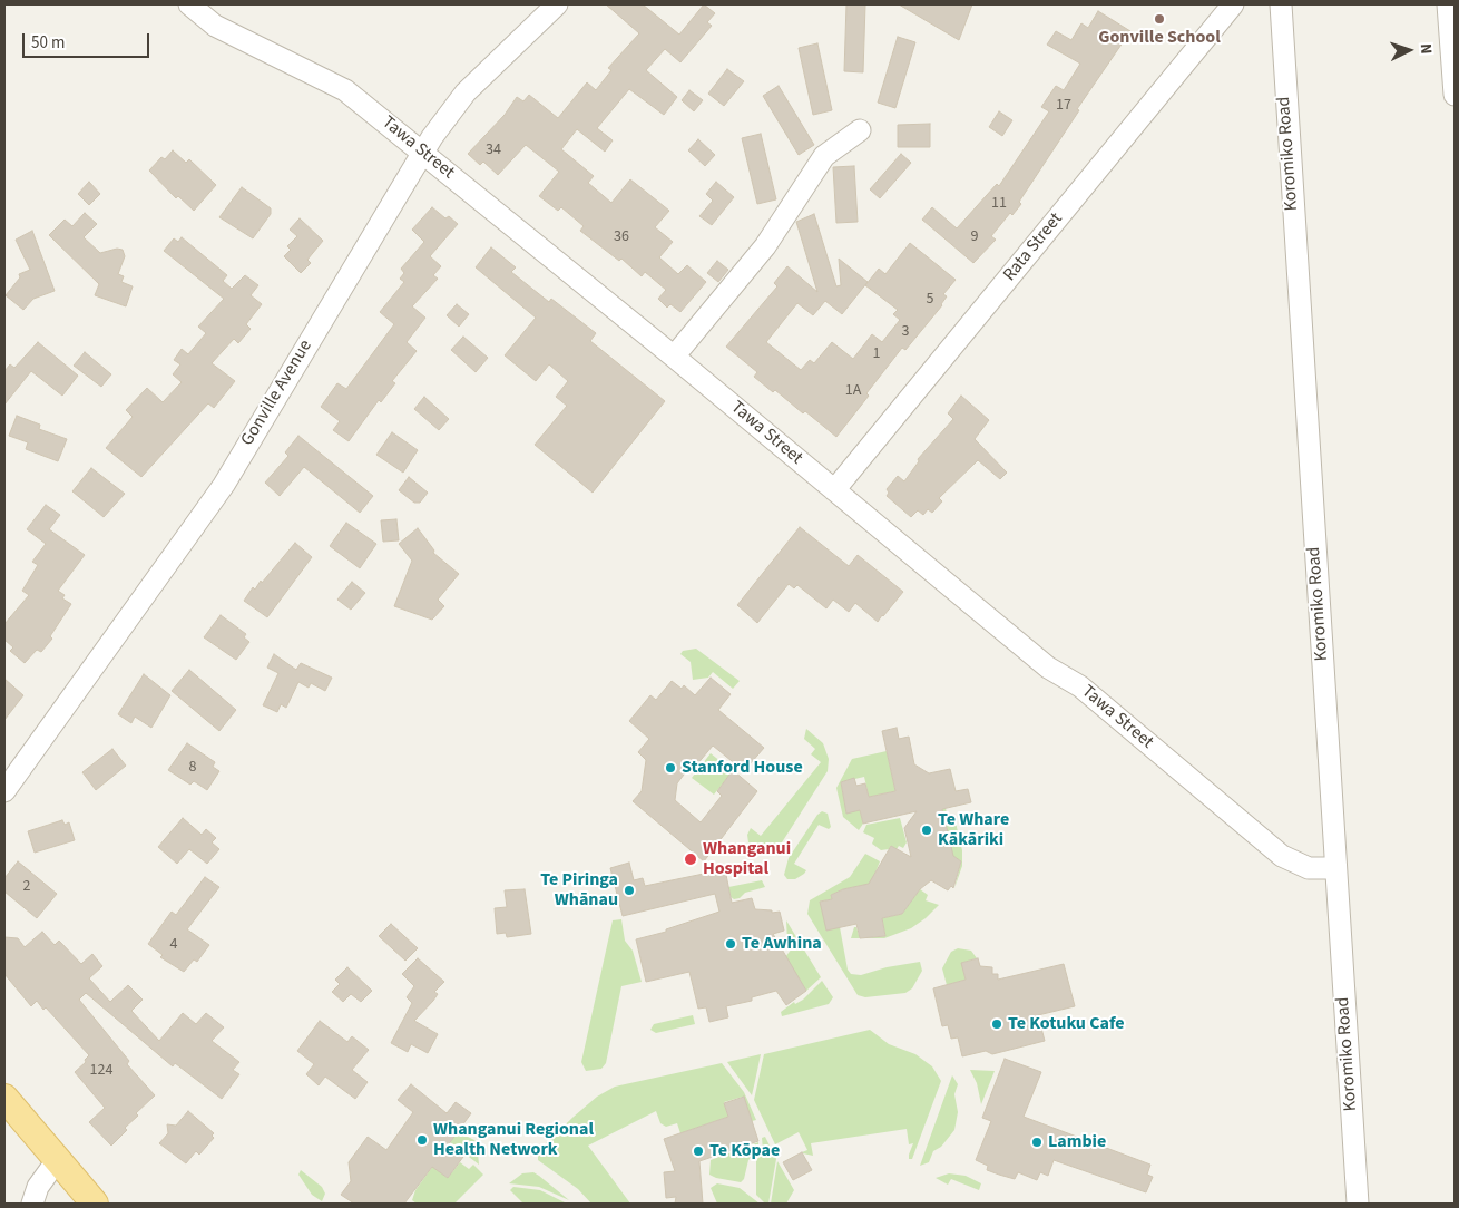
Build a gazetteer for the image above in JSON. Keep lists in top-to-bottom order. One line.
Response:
{"streets":{"street":["Tawa Street","Koromiko Road","Rata Street","Gonville Avenue"]},"crossings":[["Tawa Street","Koromiko Road"],["Tawa Street","Rata Street"],["Tawa Street","Gonville Avenue"]],"places":["Gonville School","Stanford House","Te Whare Kākāriki","Whanganui Hospital","Te Piringa Whānau","Te Awhina","Te Kotuku Cafe","Whanganui Regional Health Network","Lambie","Te Kōpae"],"house_numbers":["17","34","11","36","9","5","3","1","1A","8","2","4","124"],"scale_bar":"50 m","north":"right"}
